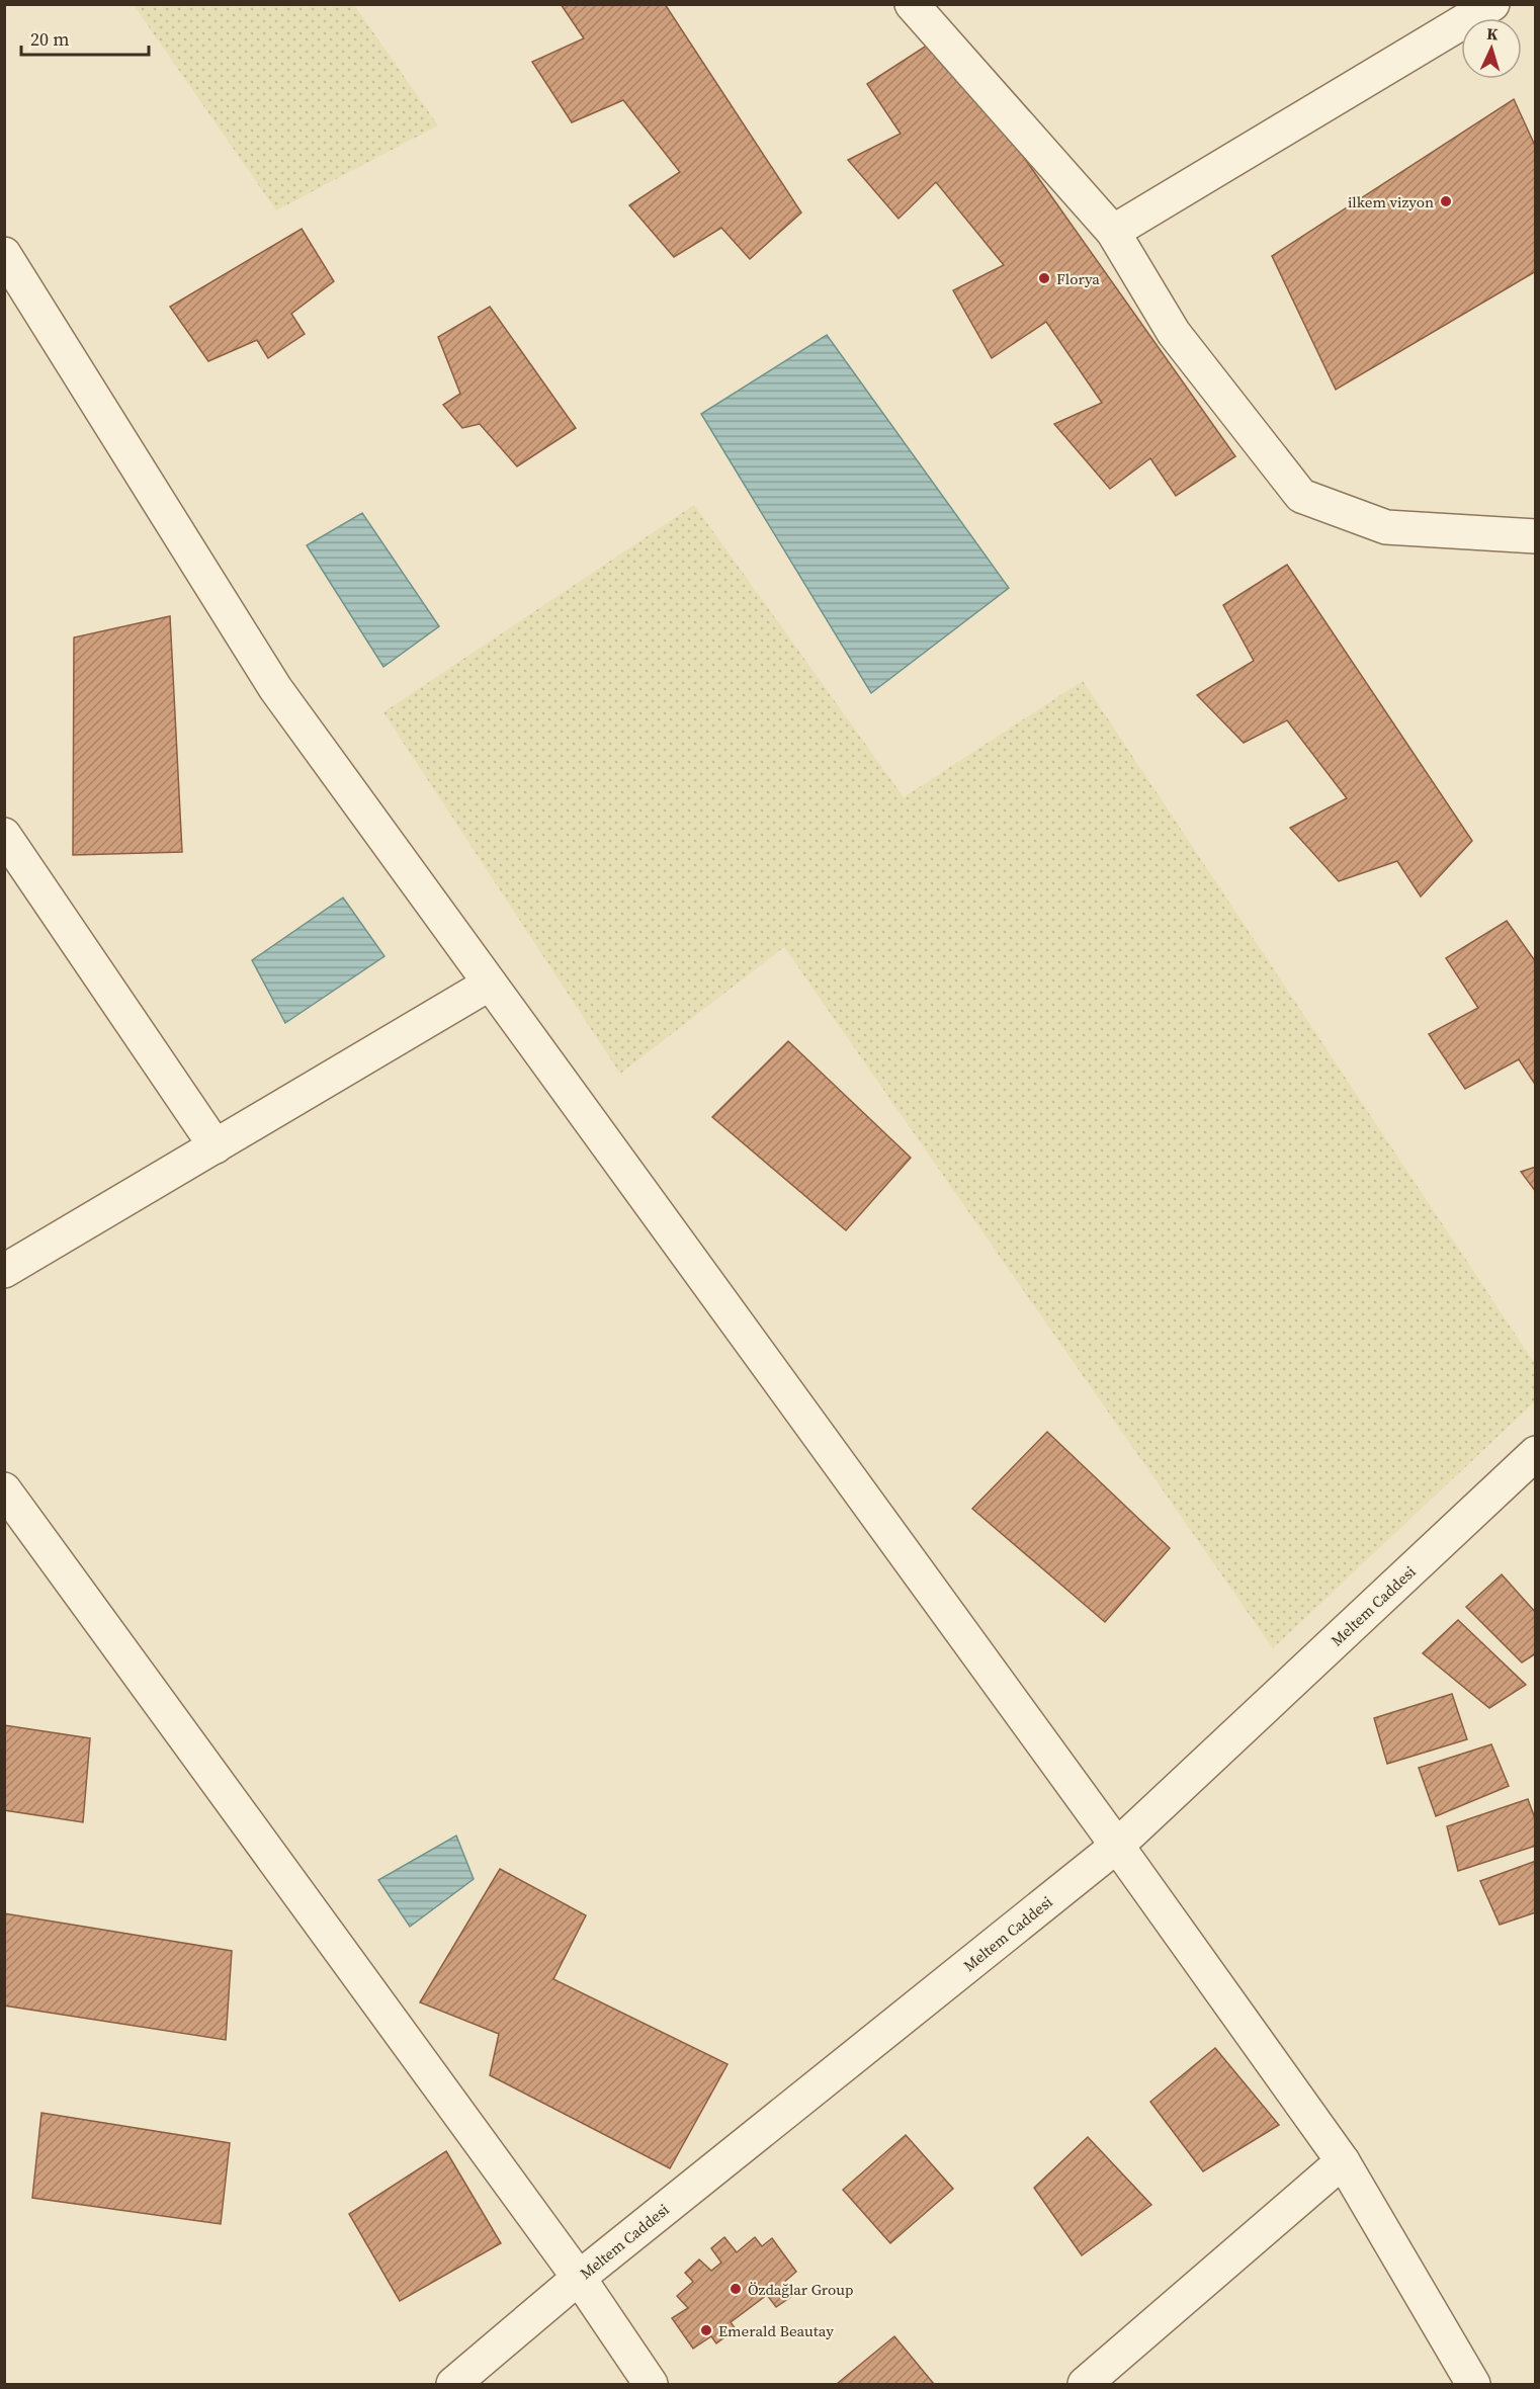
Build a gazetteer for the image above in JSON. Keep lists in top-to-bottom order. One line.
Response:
{"streets":{"street":["Meltem Caddesi"]},"places":["ilkem vizyon","Florya","Özdağlar Group","Emerald Beautay"],"scale_bar":"20 m","north":"top"}
